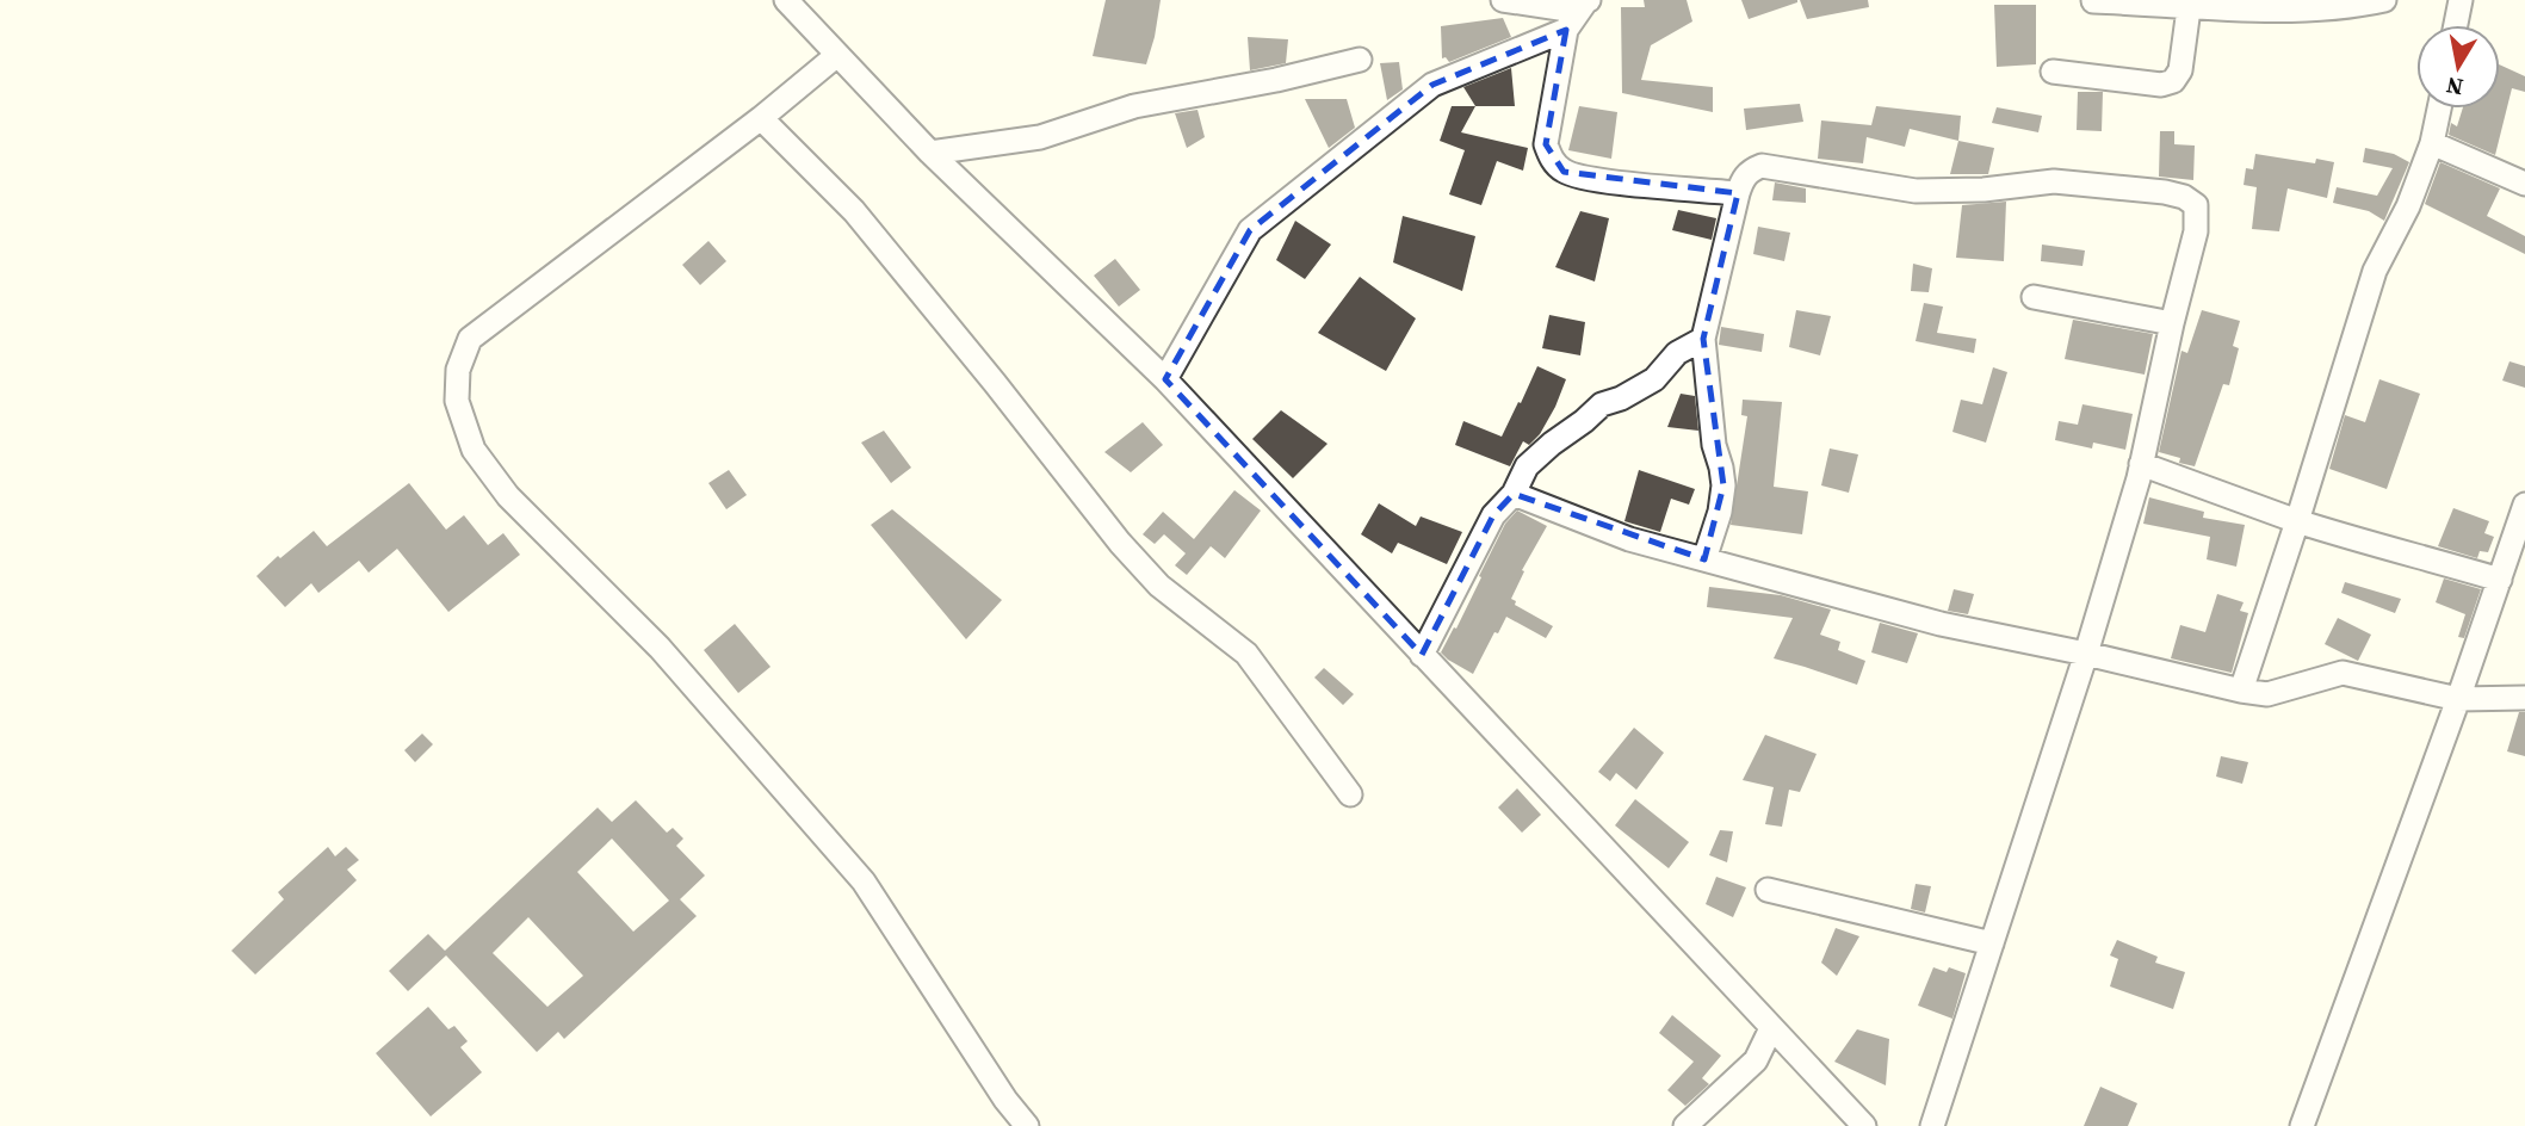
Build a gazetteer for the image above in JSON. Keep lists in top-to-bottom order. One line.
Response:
{"north":"bottom"}
